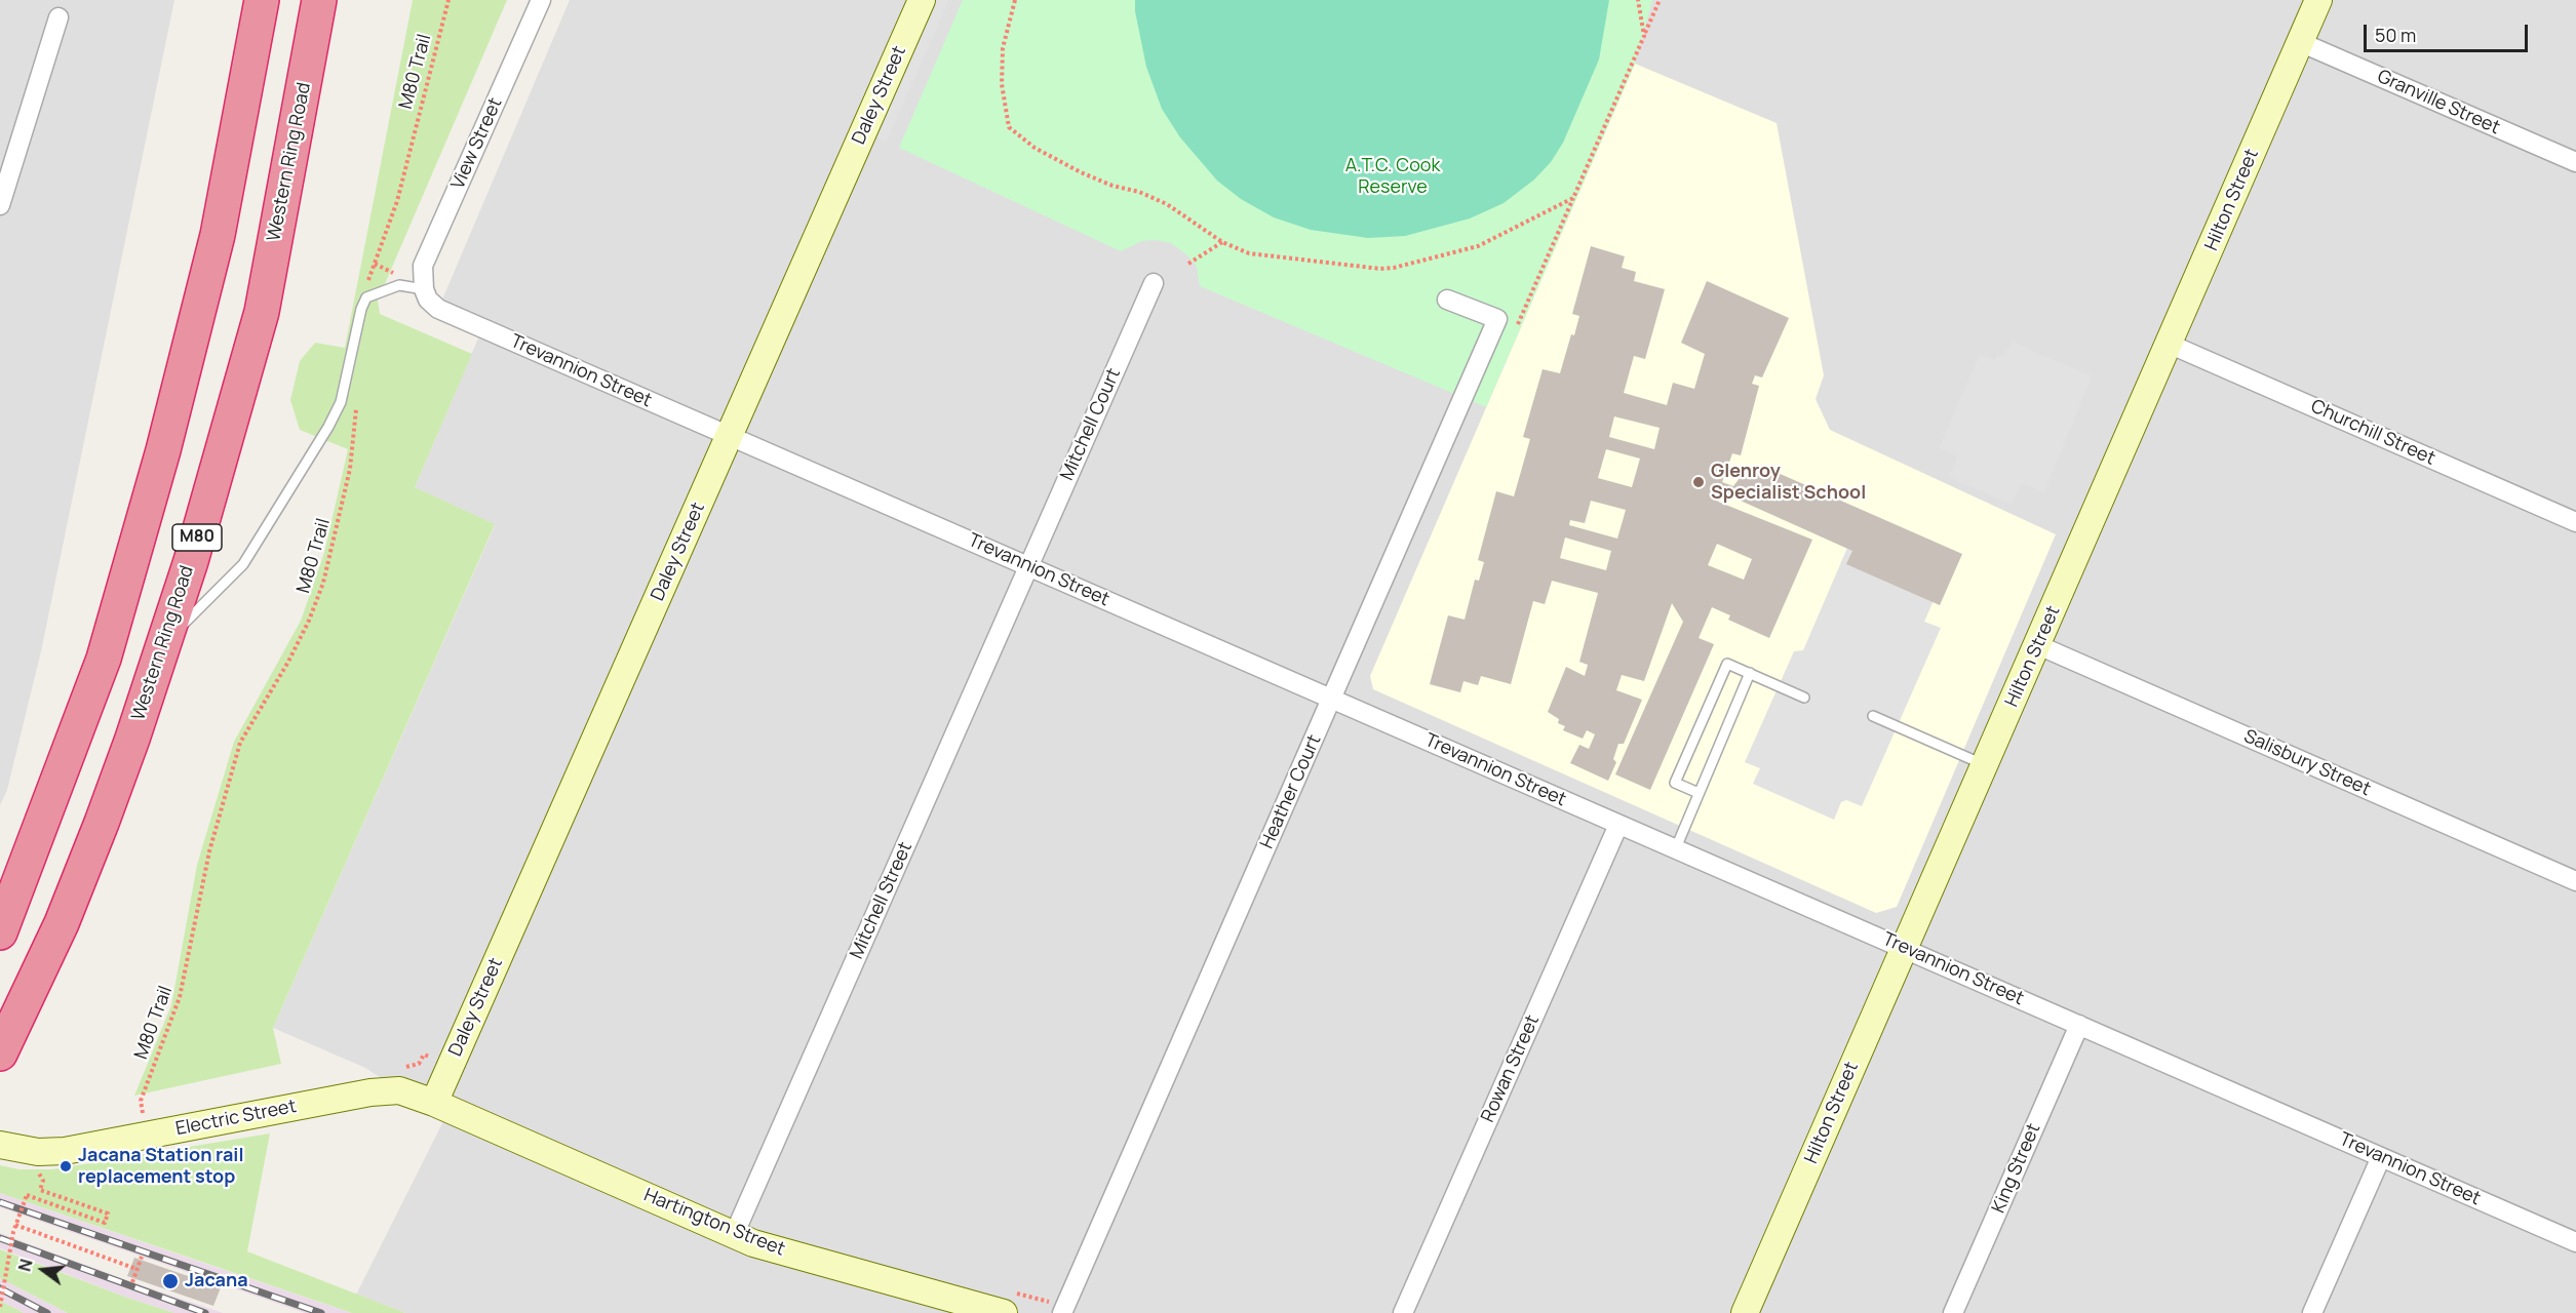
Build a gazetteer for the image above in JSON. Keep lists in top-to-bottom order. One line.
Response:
{"streets":{"highway":["Western Ring Road","M80"],"street":["Daley Street","Granville Street","View Street","Hilton Street","Trevannion Street","Mitchell Court","Churchill Street","Salisbury Street","Heather Court","Mitchell Street","Rowan Street","Electric Street","King Street","Hartington Street"],"path":["M80 Trail"]},"crossings":[["Daley Street","Trevannion Street"],["Daley Street","Electric Street"],["Daley Street","Hartington Street"],["Granville Street","Hilton Street"],["View Street","Trevannion Street"],["Hilton Street","Trevannion Street"],["Hilton Street","Churchill Street"],["Hilton Street","Salisbury Street"],["Trevannion Street","Mitchell Court"],["Trevannion Street","Heather Court"],["Trevannion Street","Mitchell Street"],["Trevannion Street","Rowan Street"],["Trevannion Street","King Street"],["Mitchell Court","Mitchell Street"],["Mitchell Street","Hartington Street"],["Electric Street","Hartington Street"]],"parks":["A.T.C. Cook Reserve"],"places":["Glenroy Specialist School","Jacana Station rail replacement stop","Jacana"],"scale_bar":"50 m","north":"left"}
